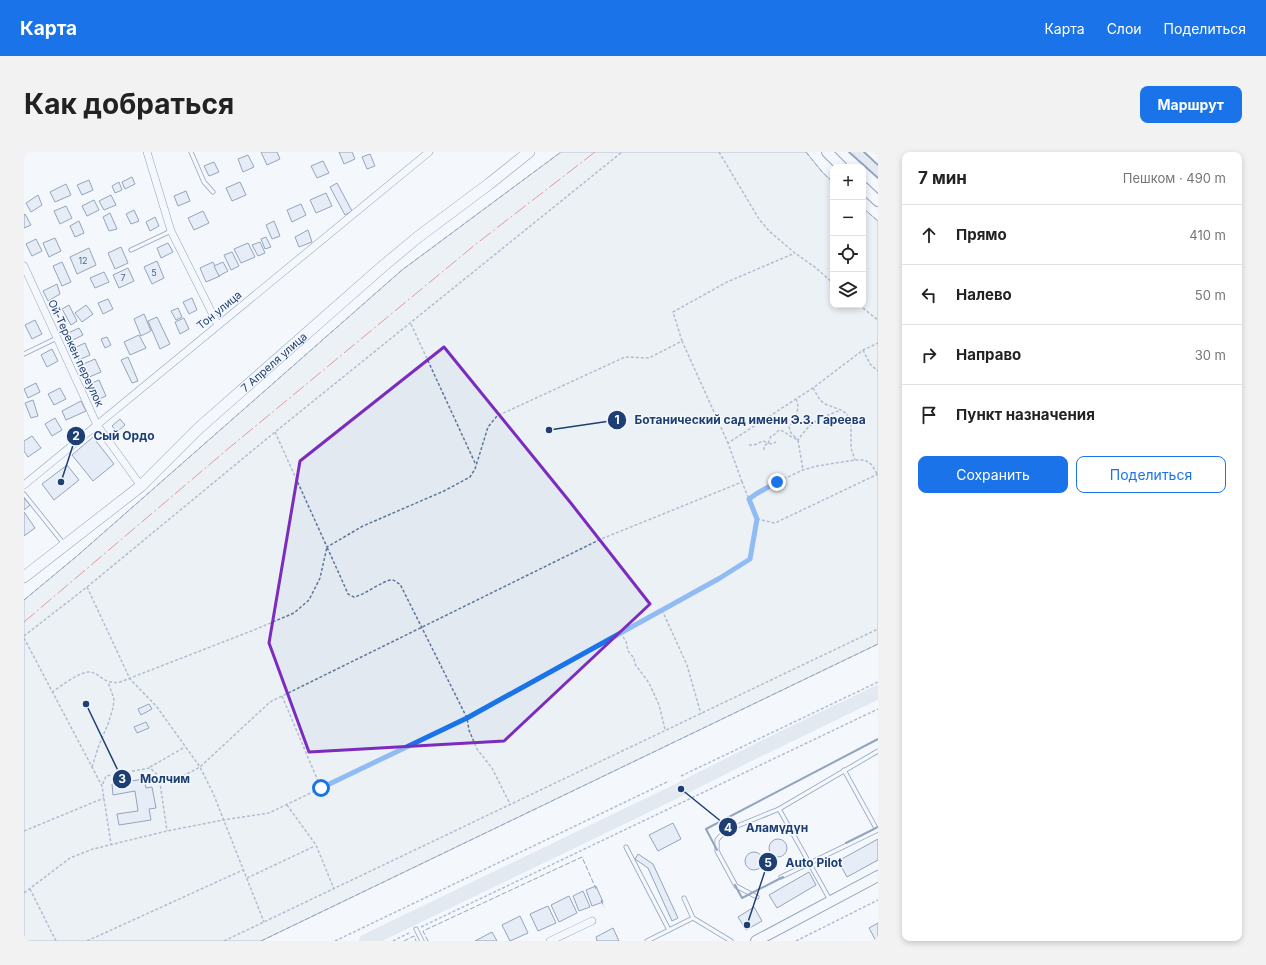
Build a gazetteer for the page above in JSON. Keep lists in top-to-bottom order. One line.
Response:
{"streets":{"main road":["7 Апреля улица"],"street":["Тон улица","Ой-Терекен переулок"]},"crossings":[["Тон улица","Ой-Терекен переулок"],["Ой-Терекен переулок","7 Апреля улица"]],"places":["Ботанический сад имени Э.З. Гареева","Сый Ордо","Молчим","Аламүдүн","Auto Pilot"],"house_numbers":["12","5","7"],"page":{"header":"Карта","nav":["Карта","Слои","Поделиться"],"buttons":["Маршрут",["Сохранить","Поделиться"]],"title":"Как добраться","heading":["7 мин","Пешком · 490 m"],"map_buttons":["+","−"],"list":[["Прямо","410 m"],["Налево","50 m"],["Направо","30 m"],"Пункт назначения"]}}
